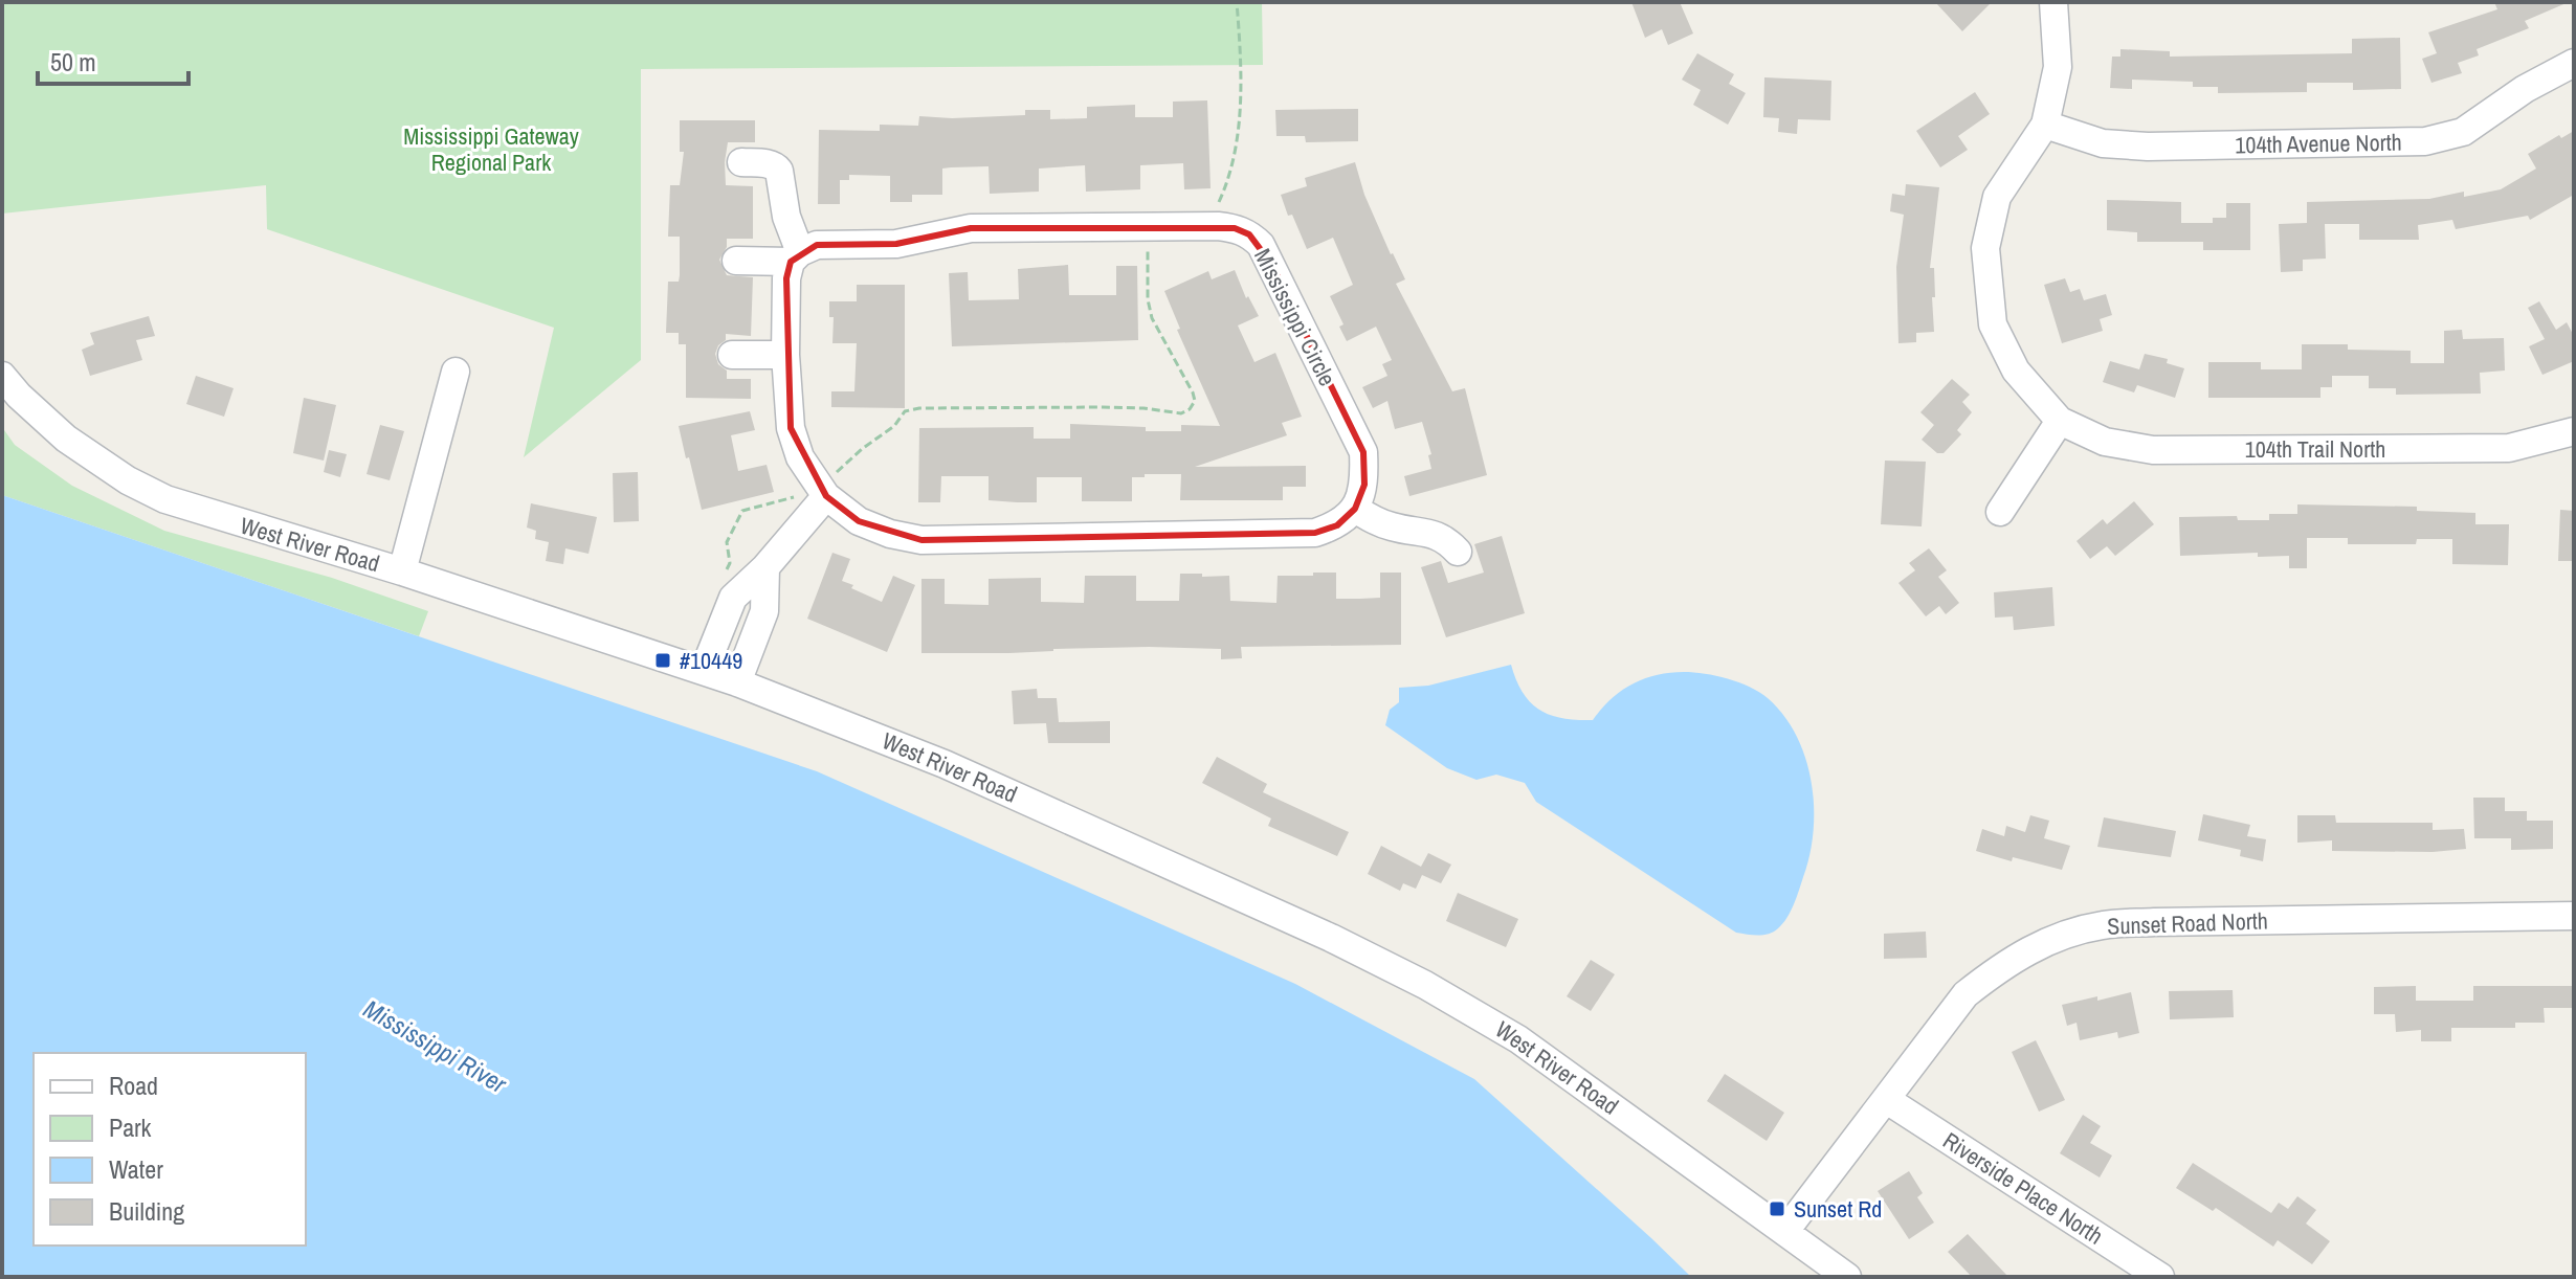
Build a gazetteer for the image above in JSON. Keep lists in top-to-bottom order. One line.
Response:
{"streets":{"street":["104th Avenue North","Mississippi Circle","104th Trail North","West River Road","Sunset Road North","Riverside Place North"]},"crossings":[["West River Road","Sunset Road North"],["Sunset Road North","Riverside Place North"]],"water":["Mississippi River"],"parks":["Mississippi Gateway Regional Park"],"places":{"transit":["#10449","Sunset Rd"]},"legend":["Road","Park","Water","Building"],"scale_bar":"50 m"}
